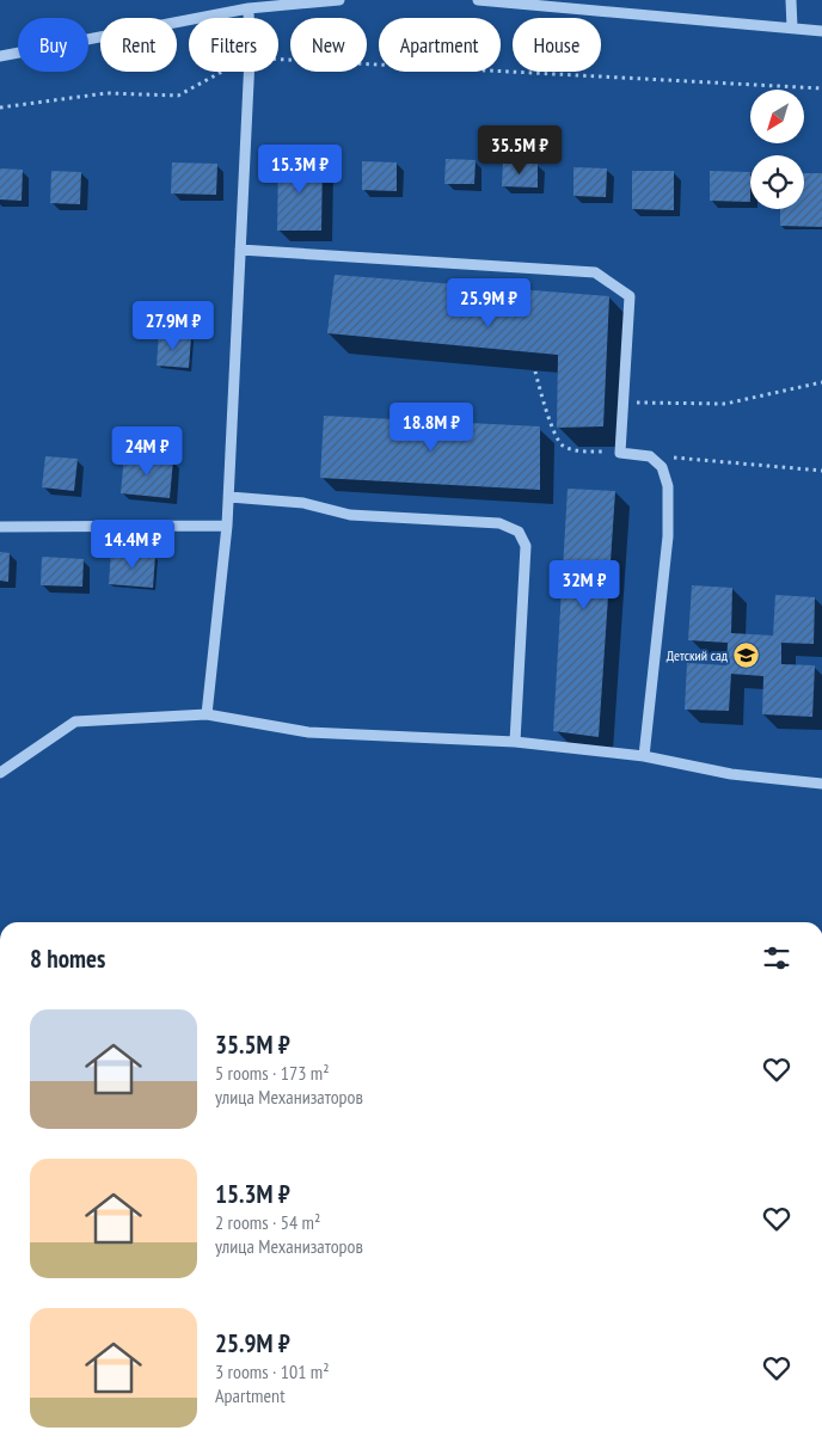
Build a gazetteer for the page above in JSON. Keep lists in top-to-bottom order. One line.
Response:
{"places":{"school or university":["Детский сад"]},"north":"bottom left","page":{"chip":["Buy","Rent","Filters","New","Apartment","House"],"price":["35.5M ₽","15.3M ₽","25.9M ₽","27.9M ₽","18.8M ₽","24M ₽","14.4M ₽","32M ₽"],"heading":"8 homes","list":[{"name":"35.5M ₽","note":"5 rooms · 173 m² · улица Механизаторов"},{"name":"15.3M ₽","note":"2 rooms · 54 m² · улица Механизаторов"},{"name":"25.9M ₽","note":"3 rooms · 101 m² · Apartment"}]}}
